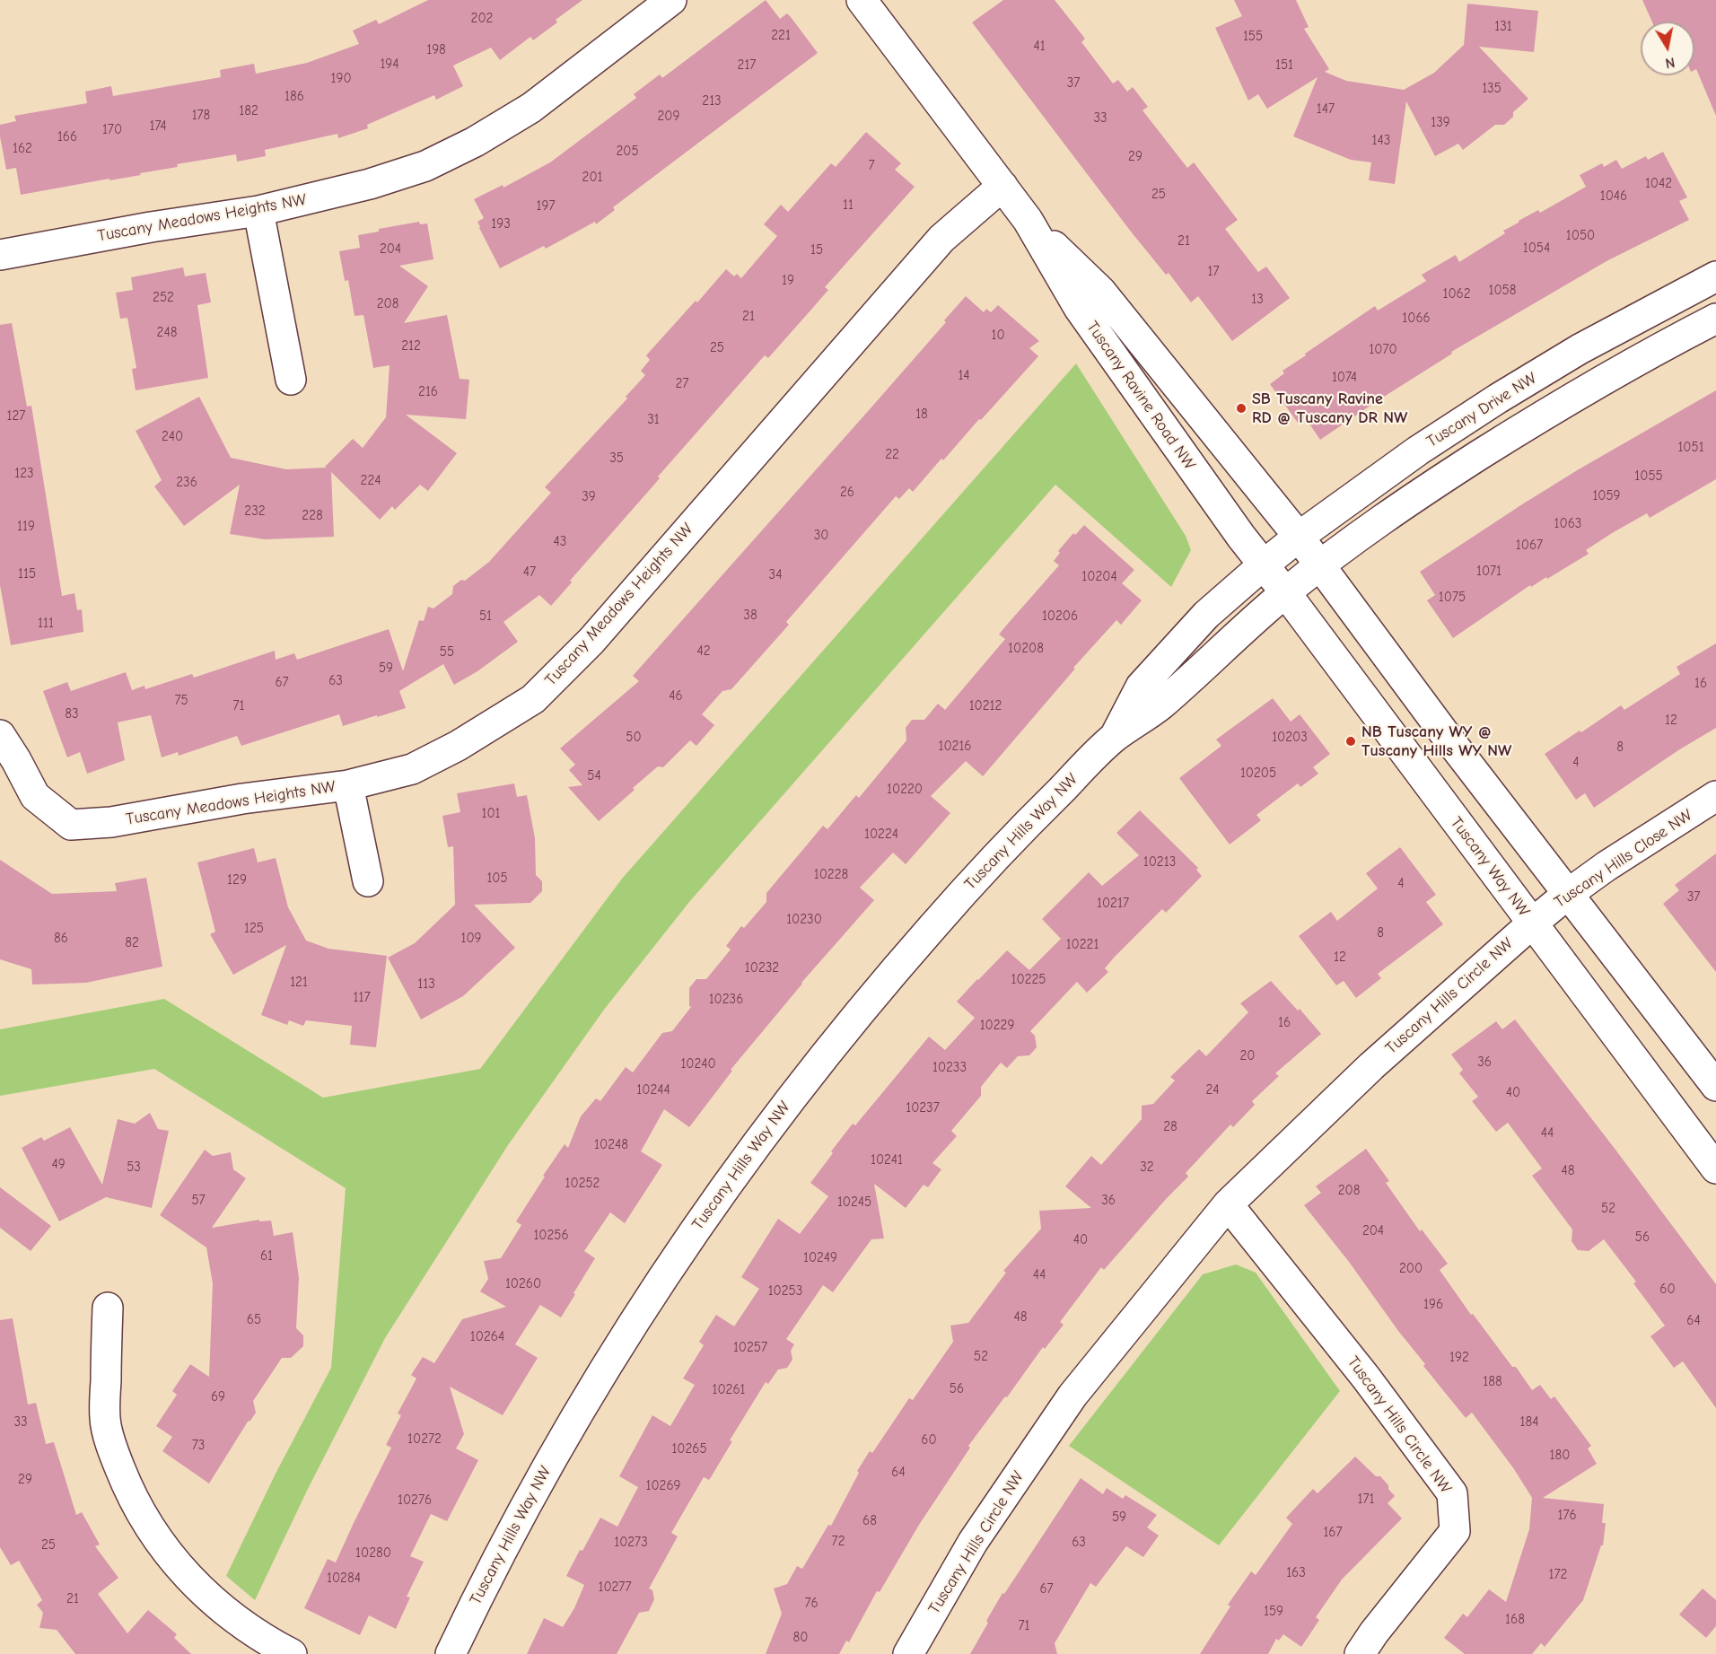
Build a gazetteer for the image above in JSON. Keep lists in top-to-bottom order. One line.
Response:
{"streets":{"street":["Tuscany Meadows Heights NW","Tuscany Ravine Road NW","Tuscany Drive NW","Tuscany Hills Way NW","Tuscany Hills Close NW","Tuscany Way NW","Tuscany Hills Circle NW"]},"crossings":[["Tuscany Meadows Heights NW","Tuscany Ravine Road NW"],["Tuscany Ravine Road NW","Tuscany Drive NW"],["Tuscany Ravine Road NW","Tuscany Hills Way NW"],["Tuscany Ravine Road NW","Tuscany Way NW"],["Tuscany Drive NW","Tuscany Hills Way NW"],["Tuscany Drive NW","Tuscany Way NW"],["Tuscany Hills Way NW","Tuscany Way NW"],["Tuscany Hills Close NW","Tuscany Way NW"],["Tuscany Hills Close NW","Tuscany Hills Circle NW"],["Tuscany Way NW","Tuscany Hills Circle NW"]],"places":["SB Tuscany Ravine RD @ Tuscany DR NW","NB Tuscany WY @ Tuscany Hills WY NW"],"house_numbers":["202","131","221","155","41","198","194","217","151","190","37","135","186","213","147","182","178","209","33","139","174","170","166","143","162","205","29","7","201","1042","25","1046","11","197","193","1050","21","1054","204","15","17","19","1058","1062","252","13","208","21","1066","248","10","212","25","1070","14","1074","27","216","18","127","31","240","1051","22","35","123","1055","224","236","26","1059","39","232","228","1063","119","30","43","1067","1071","47","115","34","10204","1075","38","51","10206","111","10208","42","55","59","63","67","16","46","75","71","10212","83","12","50","10203","10216","8","4","10205","54","10220","101","10224","10213","10228","105","129","4","37","10217","10230","125","8","86","109","82","10221","12","10232","10225","121","113","117","10236","16","10229","20","36","10240","10233","10244","24","40","10237","28","44","10248","10241","49","53","32","48","10252","208","57","36","10245","52","204","10256","56","40","61","10249","200","44","10260","60","10253","196","48","65","64","10264","10257","52","192","188","56","10261","69","33","184","10272","60","73","10265","180","64","29","10269","171","10276","176","59","68","167","72","10273","63","25","10280","163","172","10284","10277","67","21","76","159","168","71","80"],"north":"bottom"}
